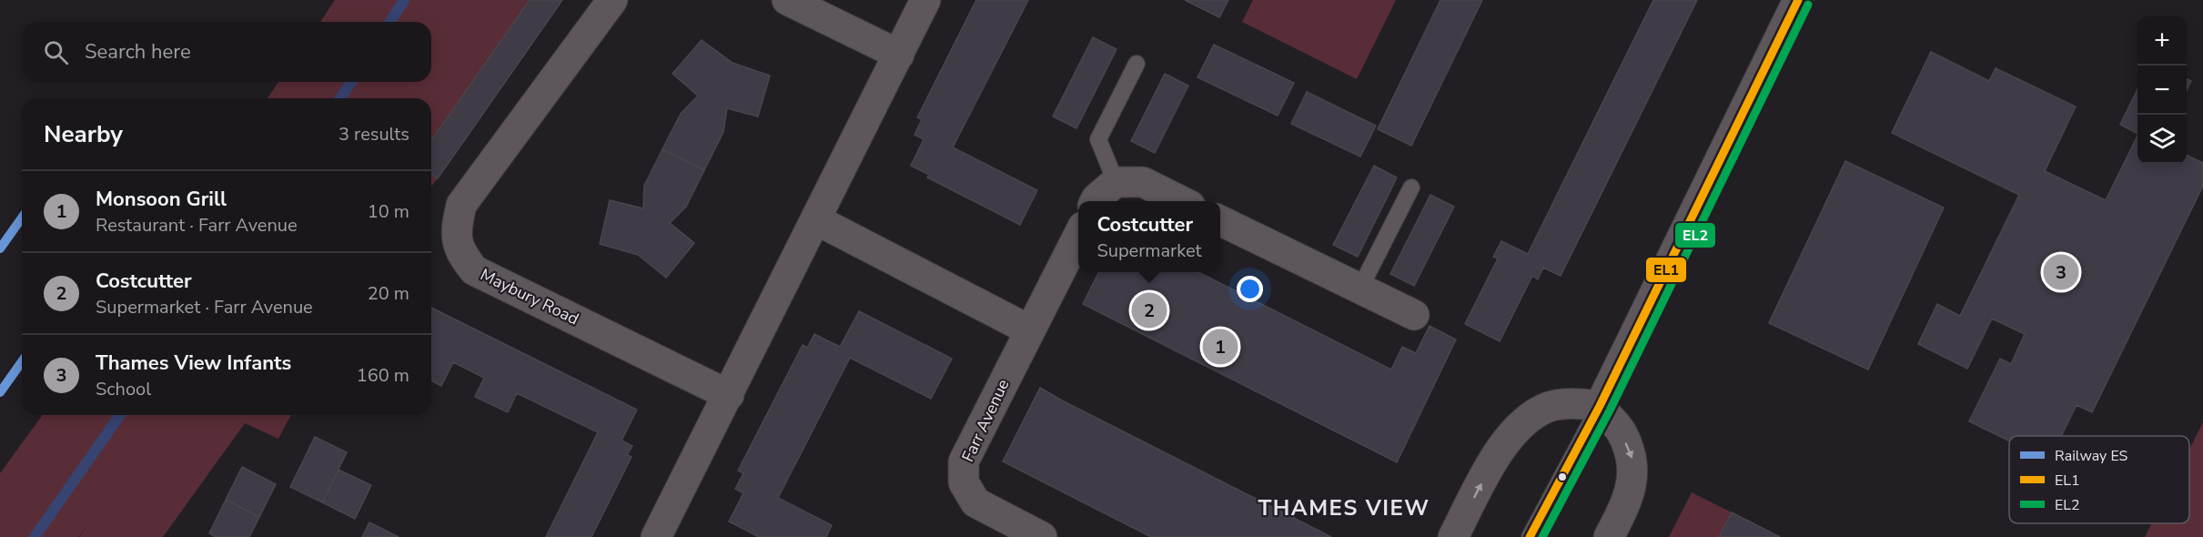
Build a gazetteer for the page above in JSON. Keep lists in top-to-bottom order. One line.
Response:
{"streets":{"street":["Maybury Road","Farr Avenue"]},"districts":["THAMES VIEW"],"lines":["transit line EL1","transit line EL2","rail line ES"],"legend":["Railway ES","EL1","EL2"],"page":{"map_buttons":["+","−"],"search":"Search here","heading":["Nearby","3 results"],"list":[{"mark":"1","name":"Monsoon Grill","note":"Restaurant · Farr Avenue","value":"10 m"},{"mark":"2","name":"Costcutter","note":"Supermarket · Farr Avenue","value":"20 m"},{"mark":"3","name":"Thames View Infants","note":"School","value":"160 m"}],"popup":["Costcutter","Supermarket"],"pins":["3","2","1"]}}
